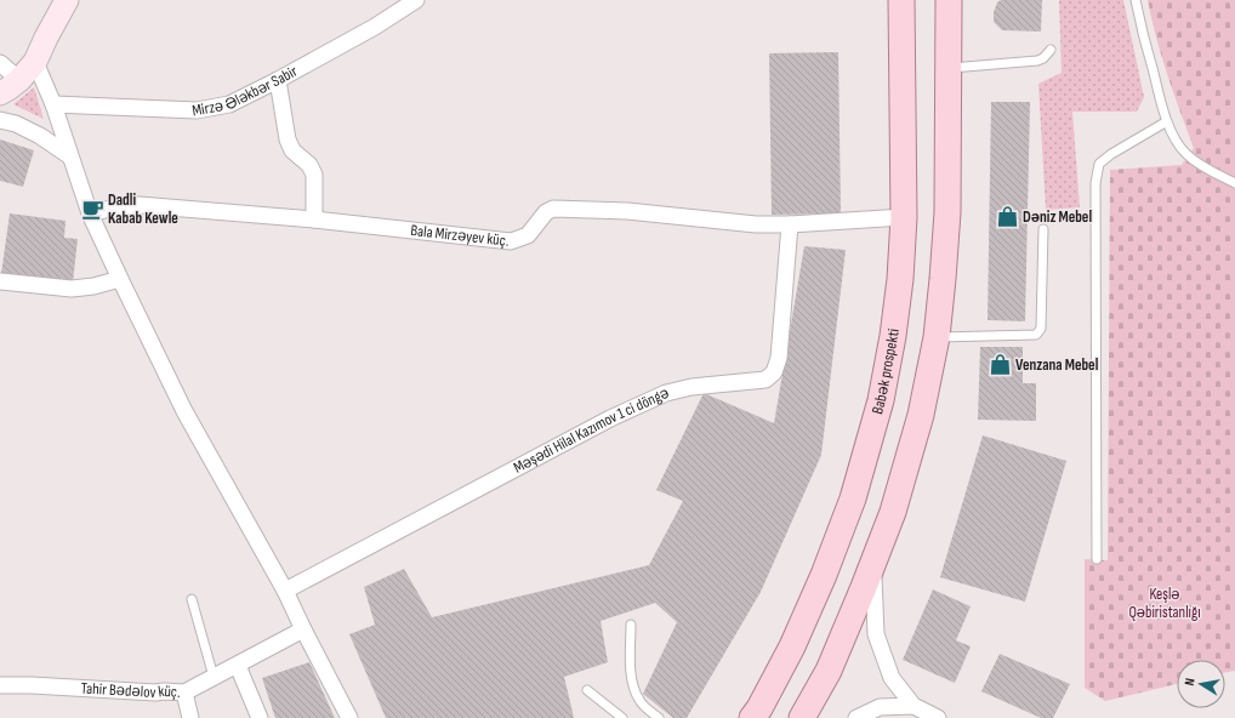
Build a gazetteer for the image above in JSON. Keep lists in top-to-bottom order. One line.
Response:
{"streets":{"main road":["Babək prospekti"],"street":["Mirzə Ələkbər Sabir","Bala Mirzəyev küç.","Məşədi Hilal Kazımov 1 ci döngə","Tahir Bədəlov küç."]},"crossings":[["Bala Mirzəyev küç.","Babək prospekti"],["Bala Mirzəyev küç.","Məşədi Hilal Kazımov 1 ci döngə"]],"parks":["Keşlə Qəbiristanlığı"],"places":{"cafe":["Dadli Kabab Kewle"],"shop":["Dəniz Mebel","Venzana Mebel"]},"north":"left"}
